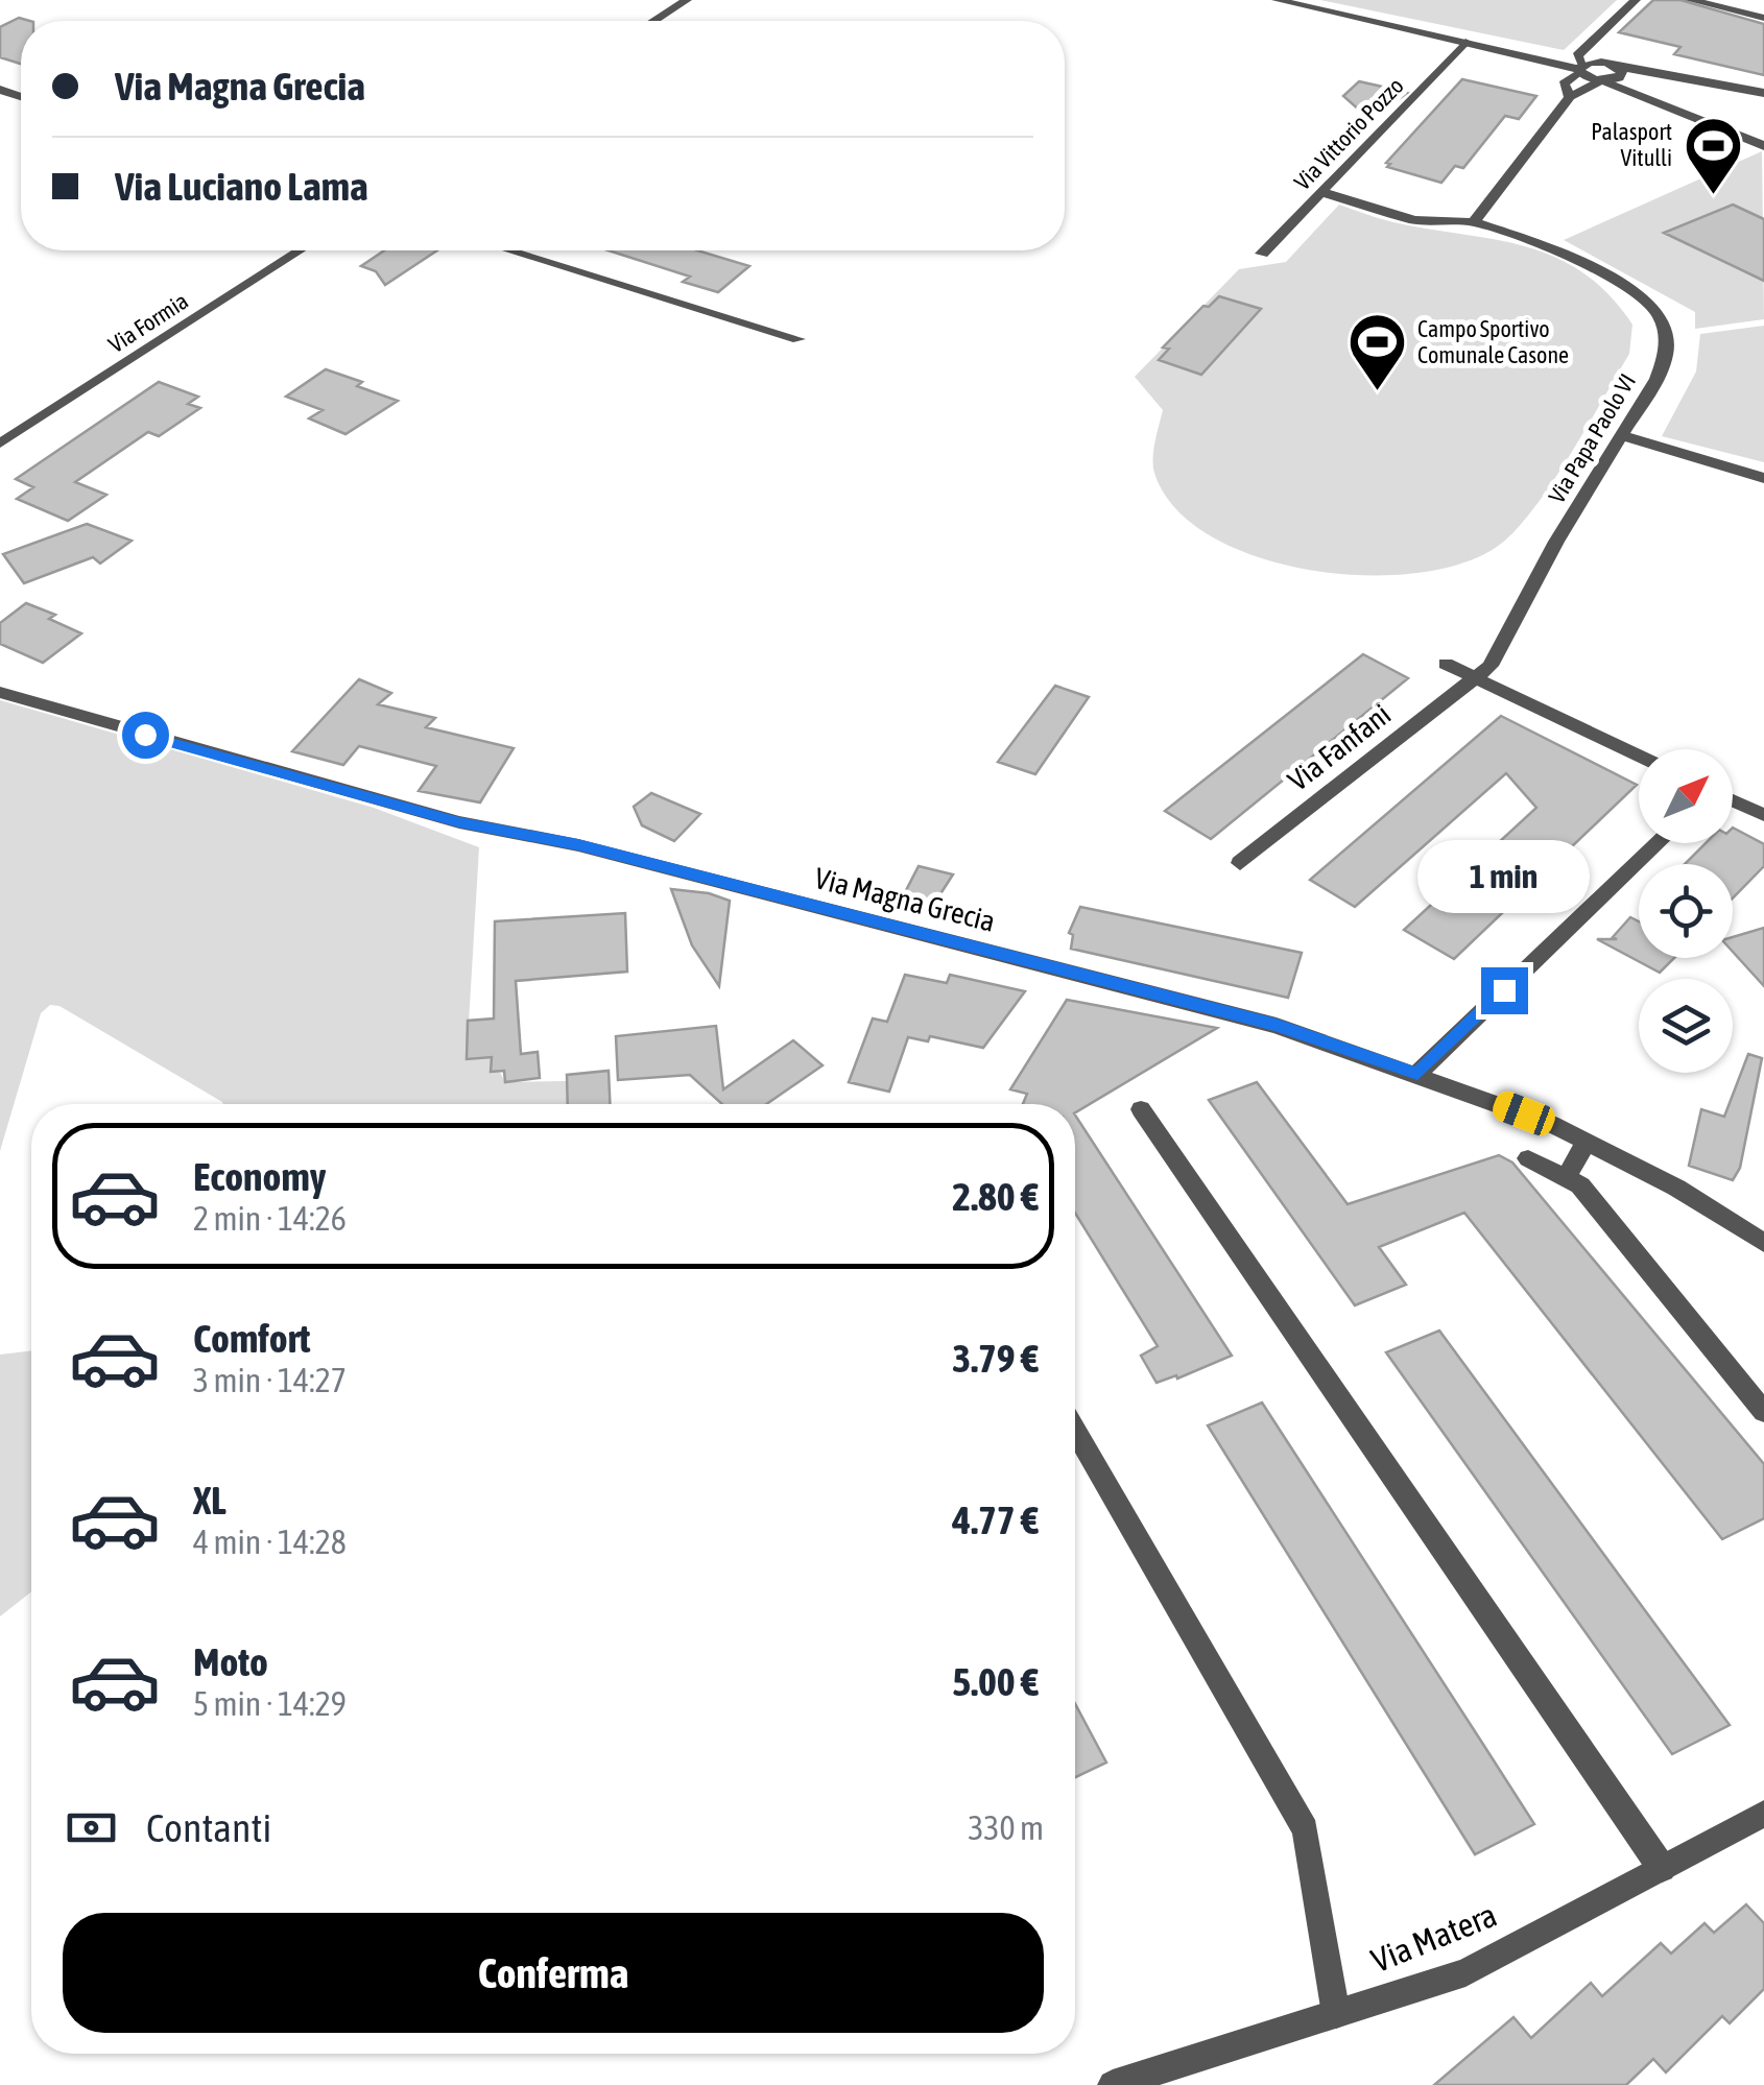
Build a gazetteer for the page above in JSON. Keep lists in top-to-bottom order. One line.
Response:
{"streets":{"street":["Via Vittorio Pozzo","Via Formia","Via Papa Paolo VI","Via Fanfani","Via Magna Grecia","Via Matera"]},"crossings":[["Via Vittorio Pozzo","Via Papa Paolo VI"],["Via Papa Paolo VI","Via Fanfani"]],"places":{"sports":["Palasport Vitulli","Campo Sportivo Comunale Casone"]},"north":"top right","page":{"banner":["Via Magna Grecia","Via Luciano Lama"],"bubble":"1 min","list":[{"name":"Economy","note":"2 min · 14:26","value":"2.80 €"},{"name":"Comfort","note":"3 min · 14:27","value":"3.79 €"},{"name":"XL","note":"4 min · 14:28","value":"4.77 €"},{"name":"Moto","note":"5 min · 14:29","value":"5.00 €"}],"pay":["Contanti","330 m"],"buttons":"Conferma"}}
